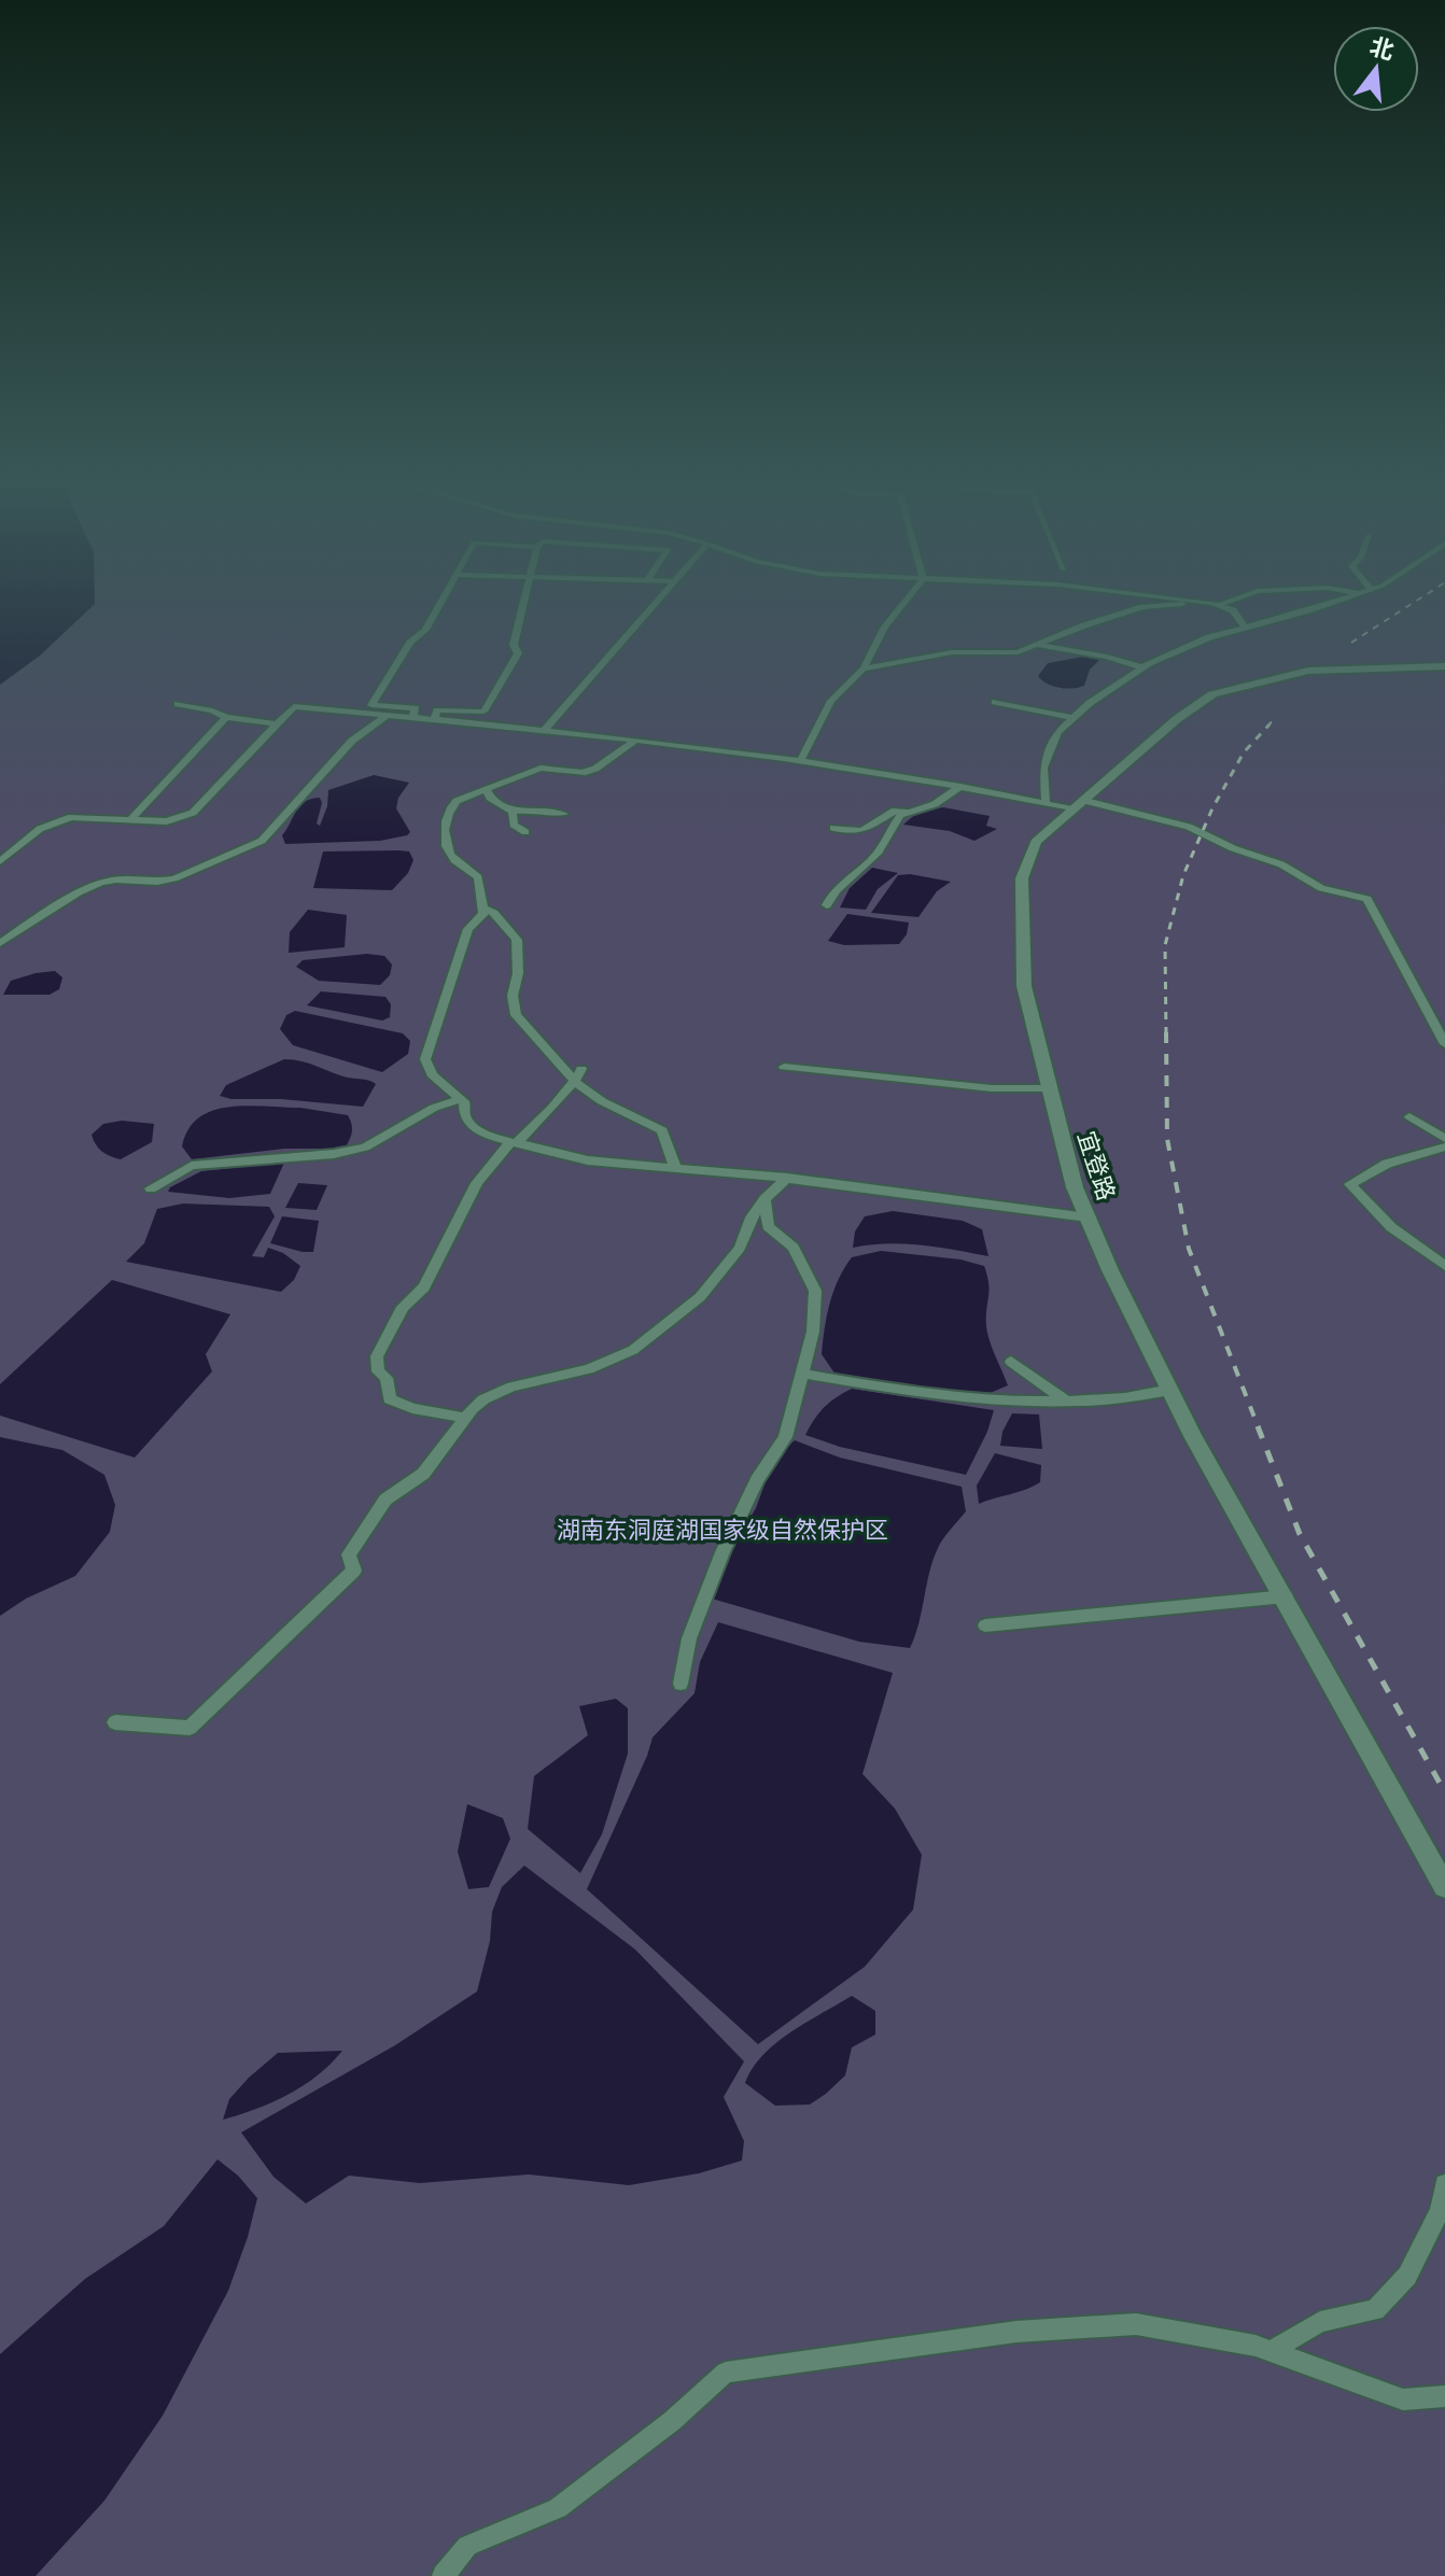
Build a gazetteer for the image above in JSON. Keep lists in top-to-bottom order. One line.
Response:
{"streets":{"street":["宜登路"]},"parks":["湖南东洞庭湖国家级自然保护区"],"north":"top"}
